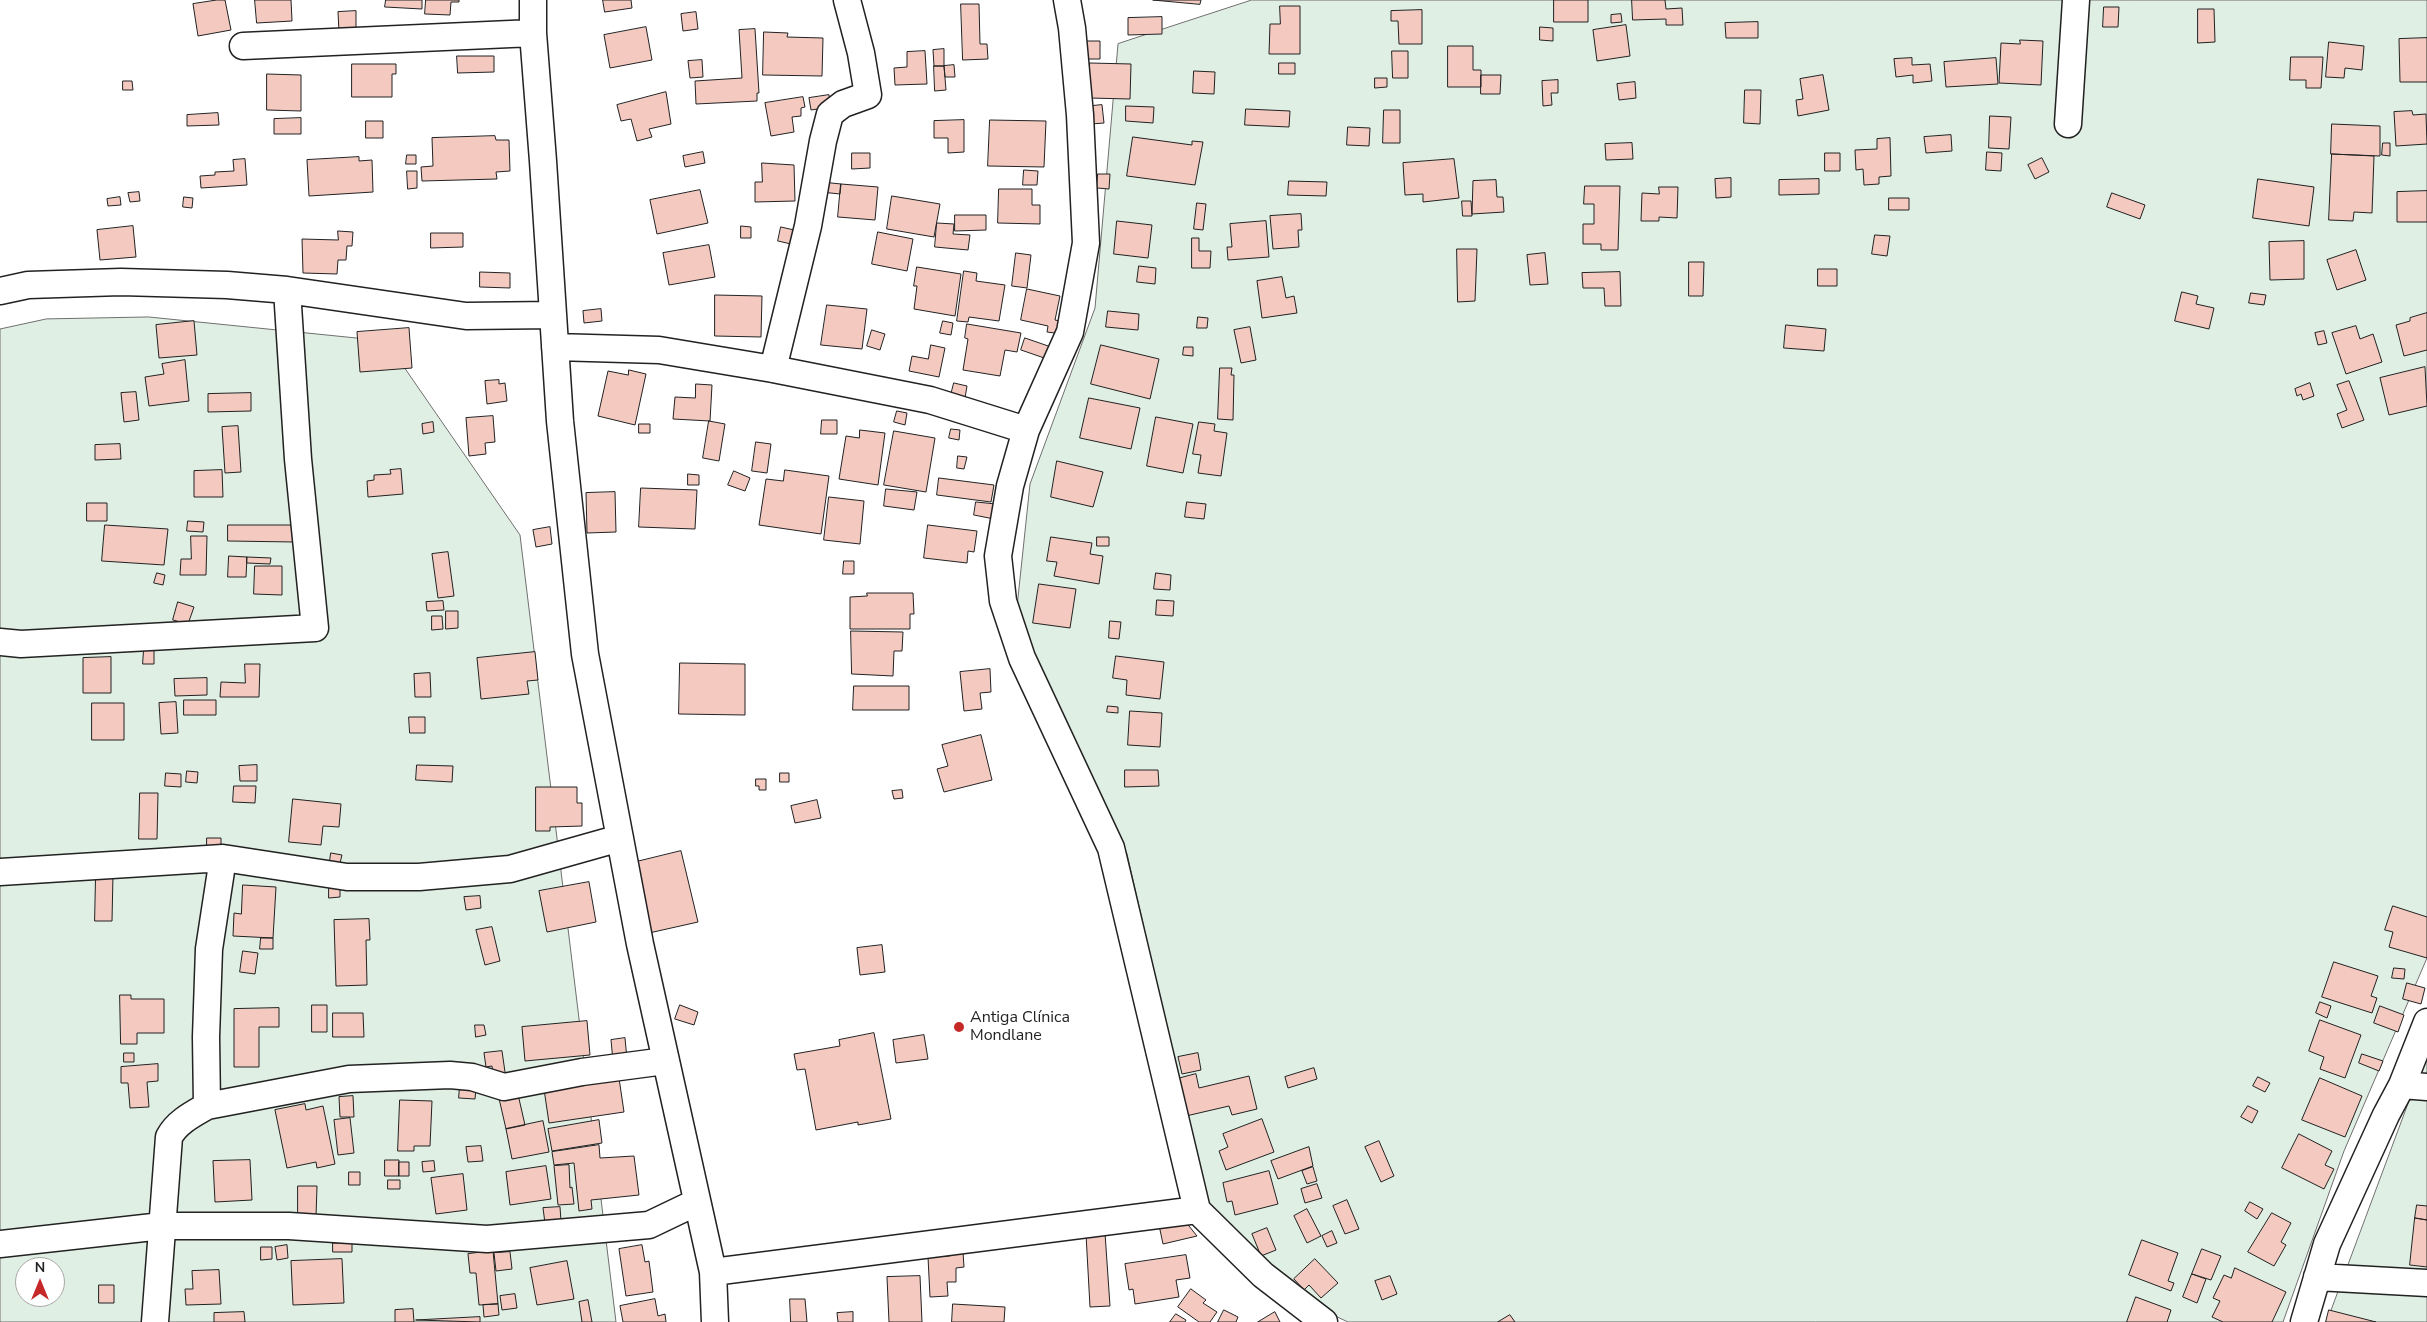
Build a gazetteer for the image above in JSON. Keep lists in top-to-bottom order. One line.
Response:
{"places":["Antiga Clínica Mondlane"],"north":"top"}
